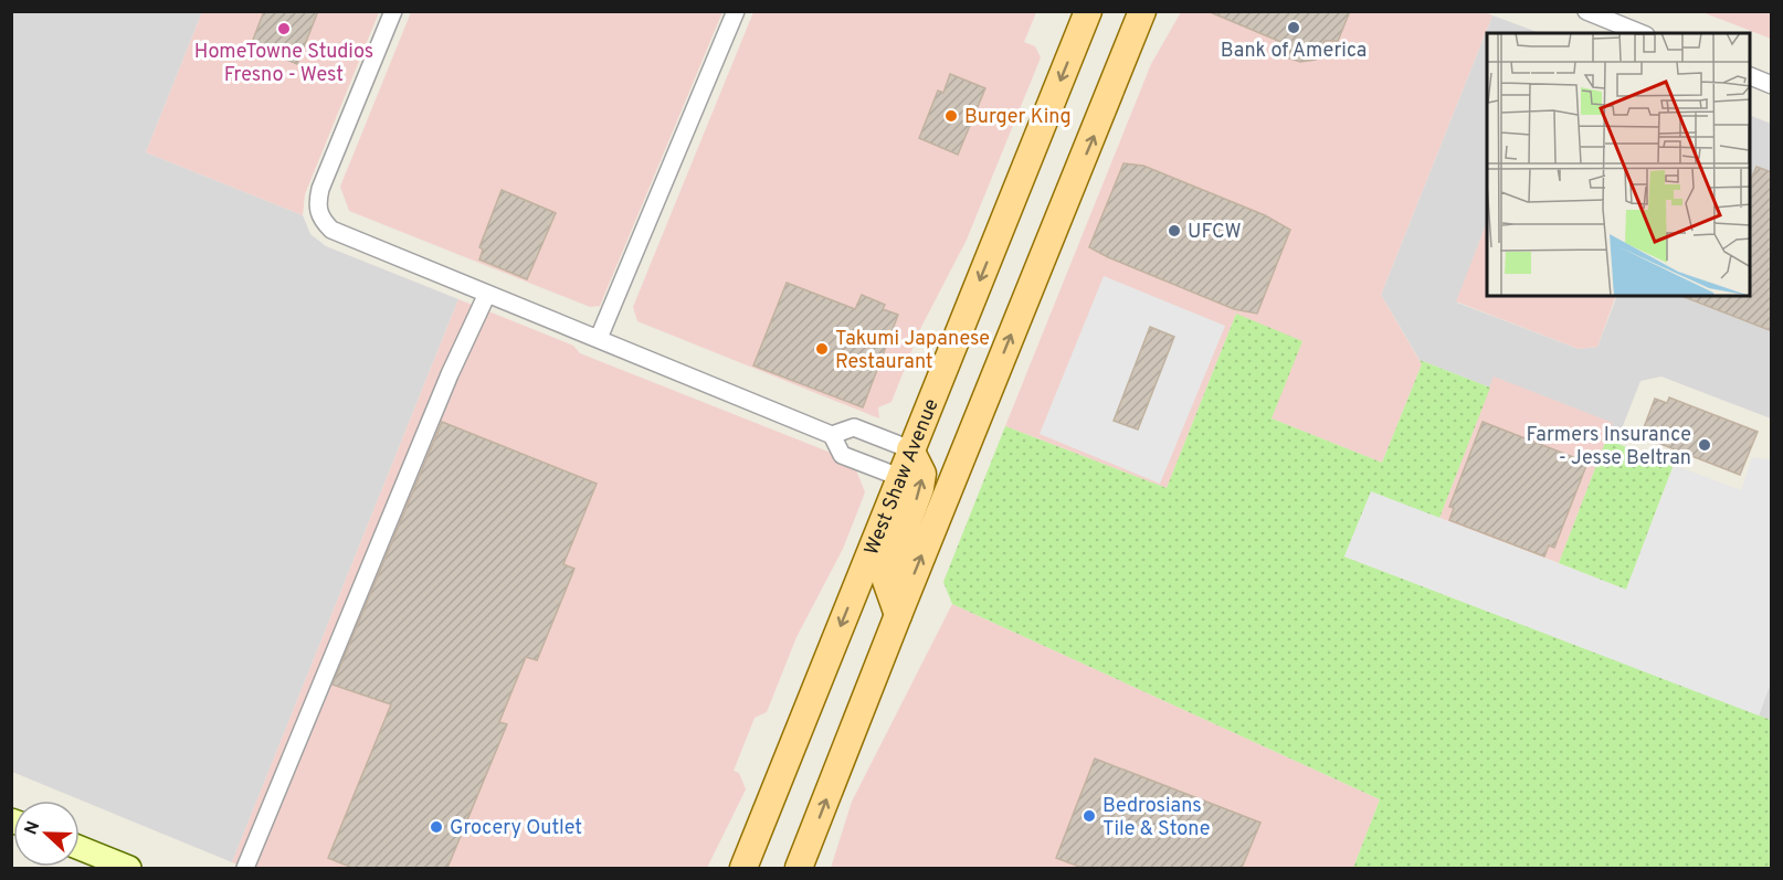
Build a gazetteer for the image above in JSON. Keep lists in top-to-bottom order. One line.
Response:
{"streets":{"main road":["West Shaw Avenue"]},"places":["Bank of America","HomeTowne Studios Fresno - West","Burger King","UFCW","Takumi Japanese Restaurant","Farmers Insurance - Jesse Beltran","Bedrosians Tile & Stone","Grocery Outlet"],"north":"left"}
